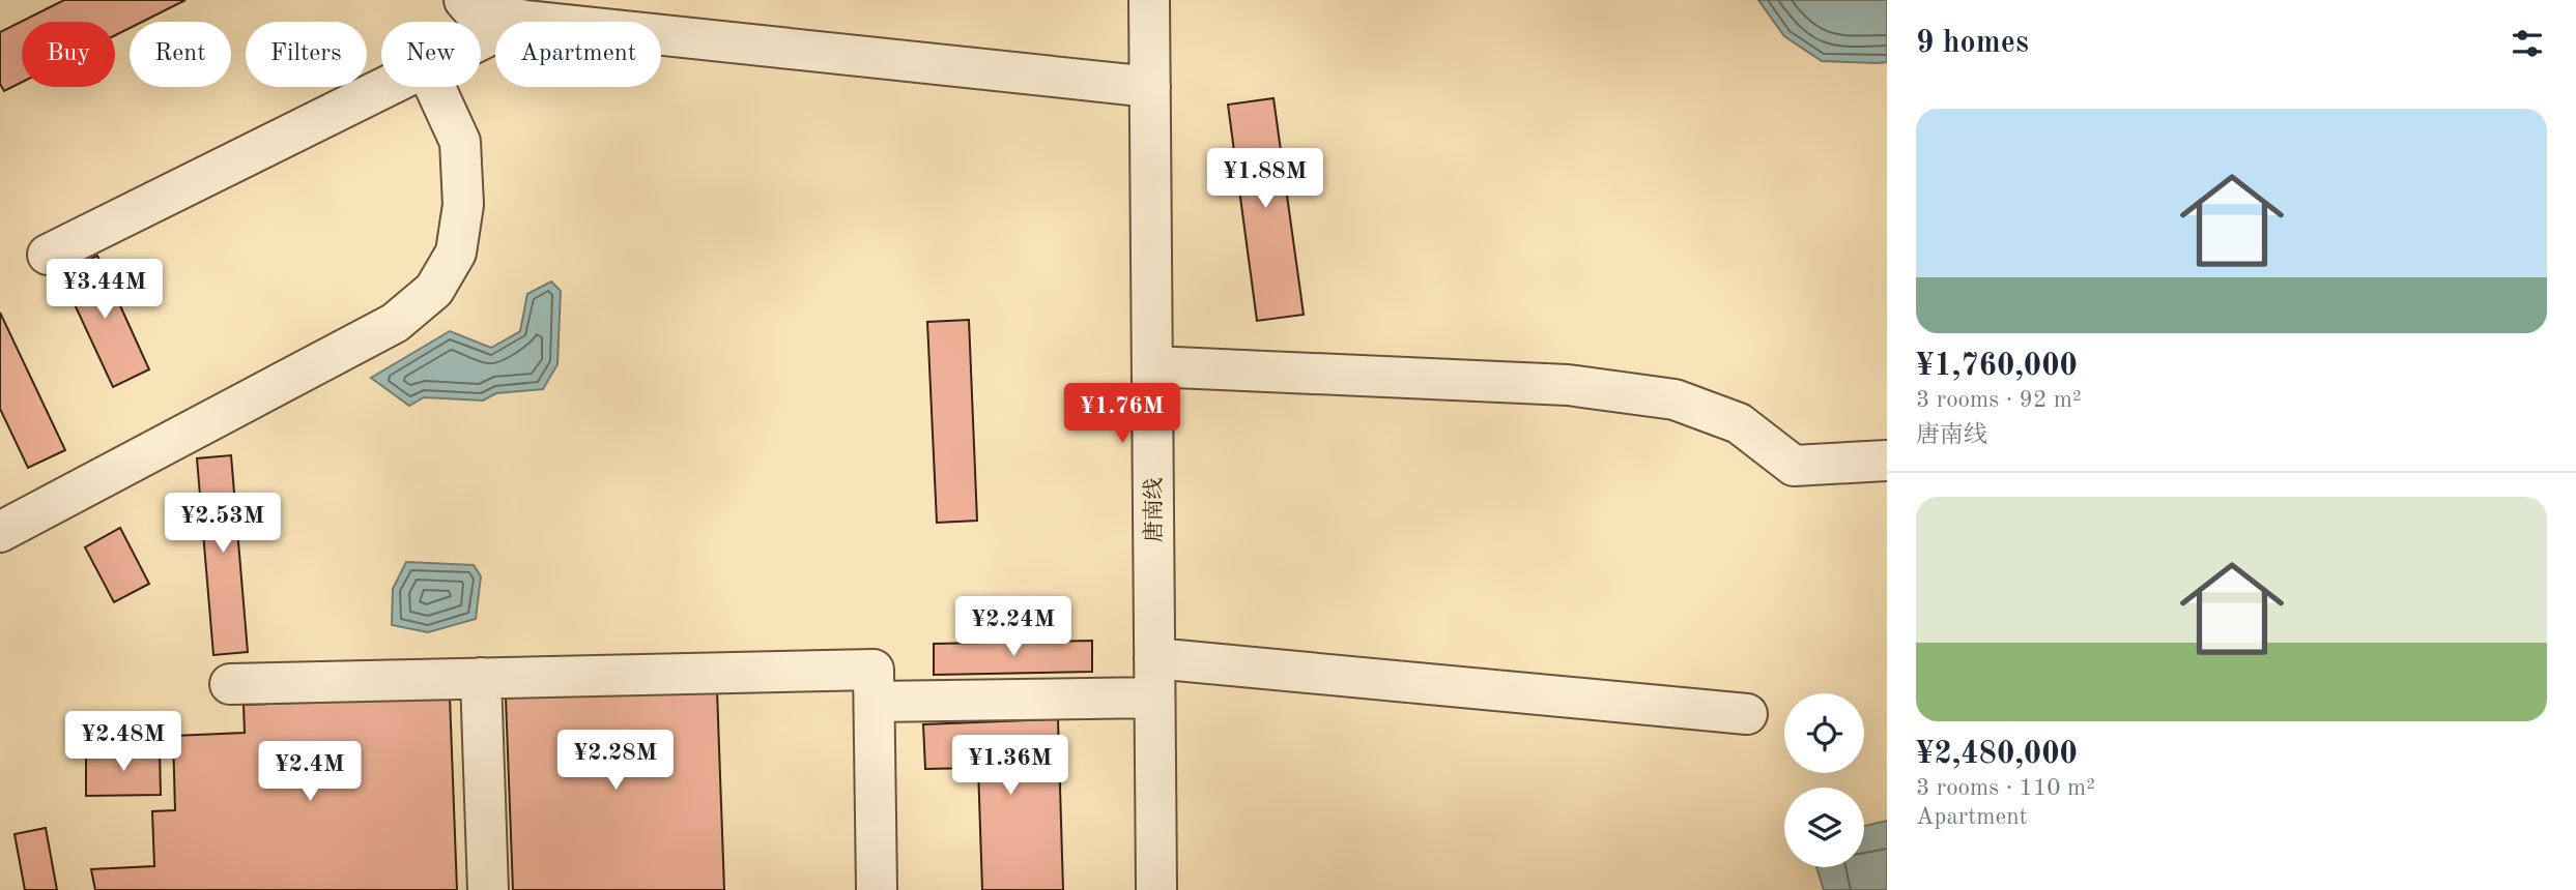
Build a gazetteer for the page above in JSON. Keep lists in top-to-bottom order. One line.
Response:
{"streets":{"street":["唐南线"]},"page":{"heading":"9 homes","chip":["Buy","Rent","Filters","New","Apartment"],"list":[{"name":"¥1,760,000","note":"3 rooms · 92 m² · 唐南线"},{"name":"¥2,480,000","note":"3 rooms · 110 m² · Apartment"}],"price":["¥1.88M","¥3.44M","¥1.76M","¥2.53M","¥2.24M","¥2.48M","¥2.28M","¥1.36M","¥2.4M"]}}
